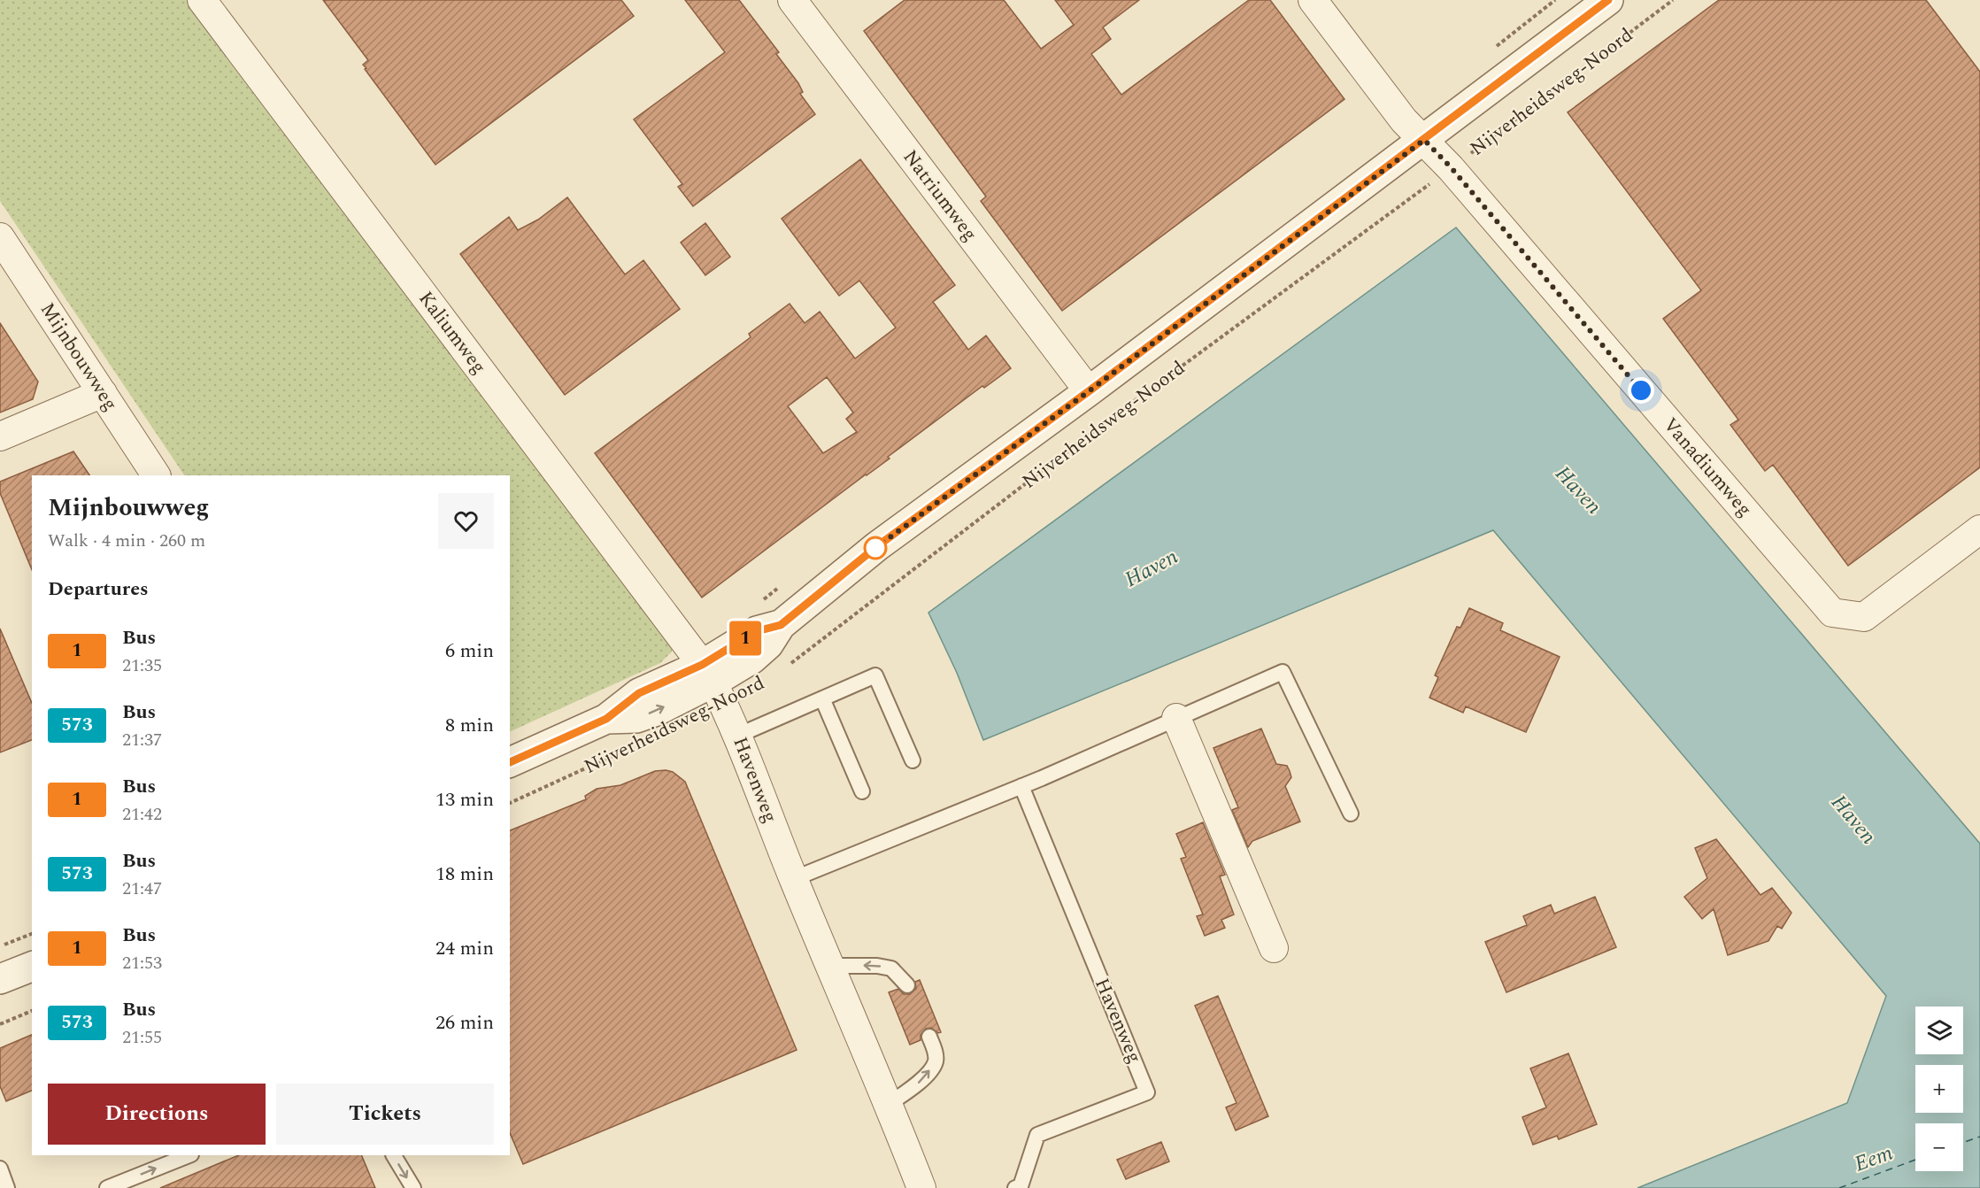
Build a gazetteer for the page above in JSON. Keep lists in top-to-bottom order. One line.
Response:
{"streets":{"street":["Nijverheidsweg-Noord","Natriumweg","Kaliumweg","Mijnbouwweg","Vanadiumweg","Havenweg"]},"crossings":[["Nijverheidsweg-Noord","Natriumweg"],["Nijverheidsweg-Noord","Kaliumweg"],["Nijverheidsweg-Noord","Vanadiumweg"],["Nijverheidsweg-Noord","Havenweg"],["Kaliumweg","Havenweg"]],"water":["Haven","Eem"],"lines":["bus line 1"],"page":{"on_map":"1","heading":[["Mijnbouwweg","Walk · 4 min · 260 m"],"Departures"],"list":[{"mark":"1","name":"Bus","note":"21:35","value":"6 min"},{"mark":"573","name":"Bus","note":"21:37","value":"8 min"},{"mark":"1","name":"Bus","note":"21:42","value":"13 min"},{"mark":"573","name":"Bus","note":"21:47","value":"18 min"},{"mark":"1","name":"Bus","note":"21:53","value":"24 min"},{"mark":"573","name":"Bus","note":"21:55","value":"26 min"}],"map_buttons":["+","−"],"buttons":["Directions","Tickets"]}}
